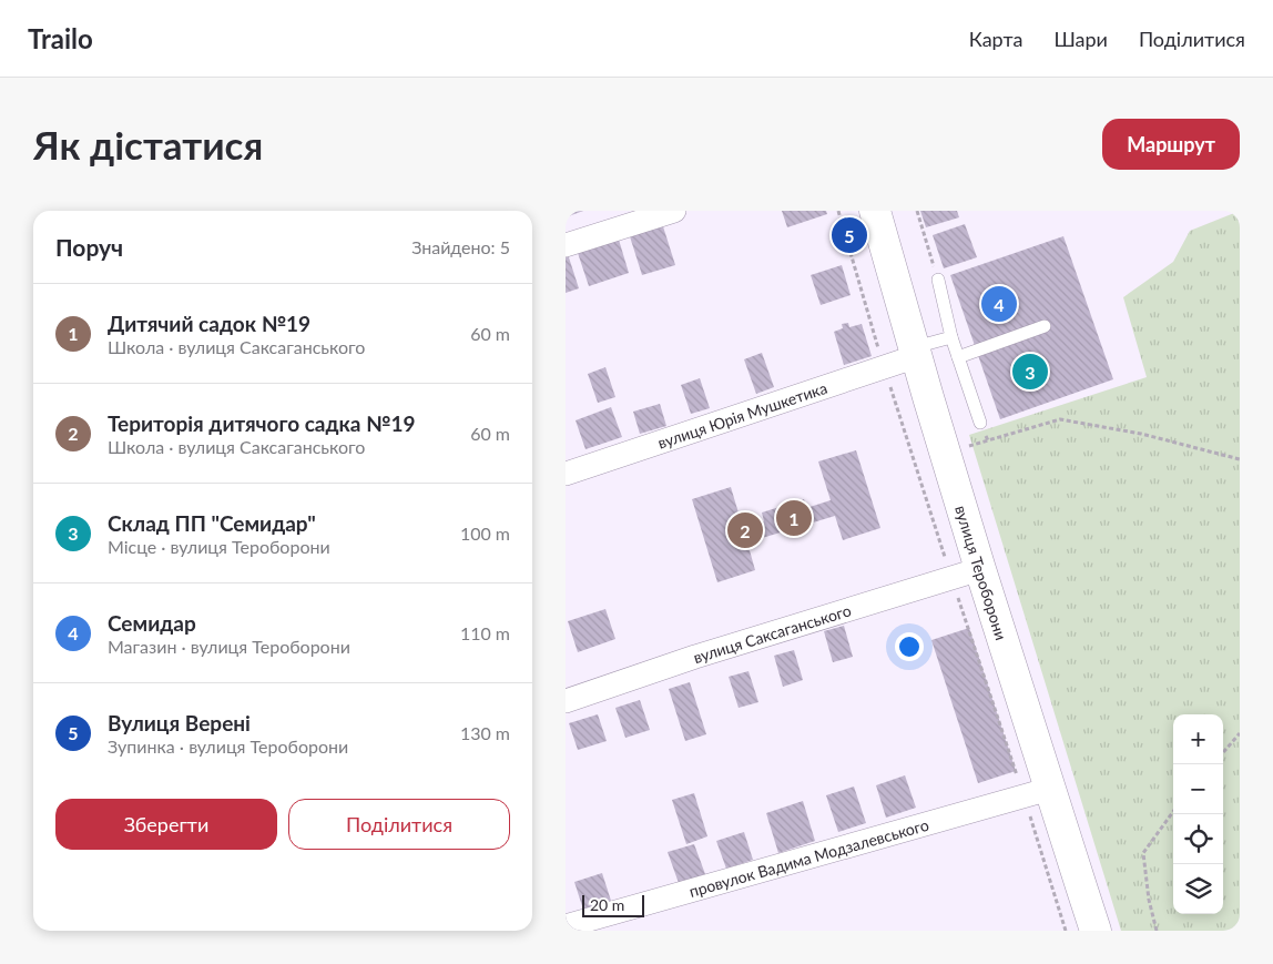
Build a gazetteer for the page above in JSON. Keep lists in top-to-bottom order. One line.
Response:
{"streets":{"main road":["вулиця Тероборони"],"street":["вулиця Юрія Мушкетика","вулиця Саксаганського","провулок Вадима Модзалевського"]},"crossings":[["вулиця Юрія Мушкетика","вулиця Тероборони"],["вулиця Тероборони","вулиця Саксаганського"],["вулиця Тероборони","провулок Вадима Модзалевського"]],"scale_bar":"20 m","page":{"header":"Trailo","nav":["Карта","Шари","Поділитися"],"buttons":["Маршрут",["Зберегти","Поділитися"]],"title":"Як дістатися","heading":["Поруч","Знайдено: 5"],"pins":["5","4","3","1","2"],"list":[{"mark":"1","name":"Дитячий садок №19","note":"Школа · вулиця Саксаганського","value":"60 m"},{"mark":"2","name":"Територія дитячого садка №19","note":"Школа · вулиця Саксаганського","value":"60 m"},{"mark":"3","name":"Склад ПП \"Семидар\"","note":"Місце · вулиця Тероборони","value":"100 m"},{"mark":"4","name":"Семидар","note":"Магазин · вулиця Тероборони","value":"110 m"},{"mark":"5","name":"Вулиця Верені","note":"Зупинка · вулиця Тероборони","value":"130 m"}],"map_buttons":["+","−"],"scale":"20 m"}}
